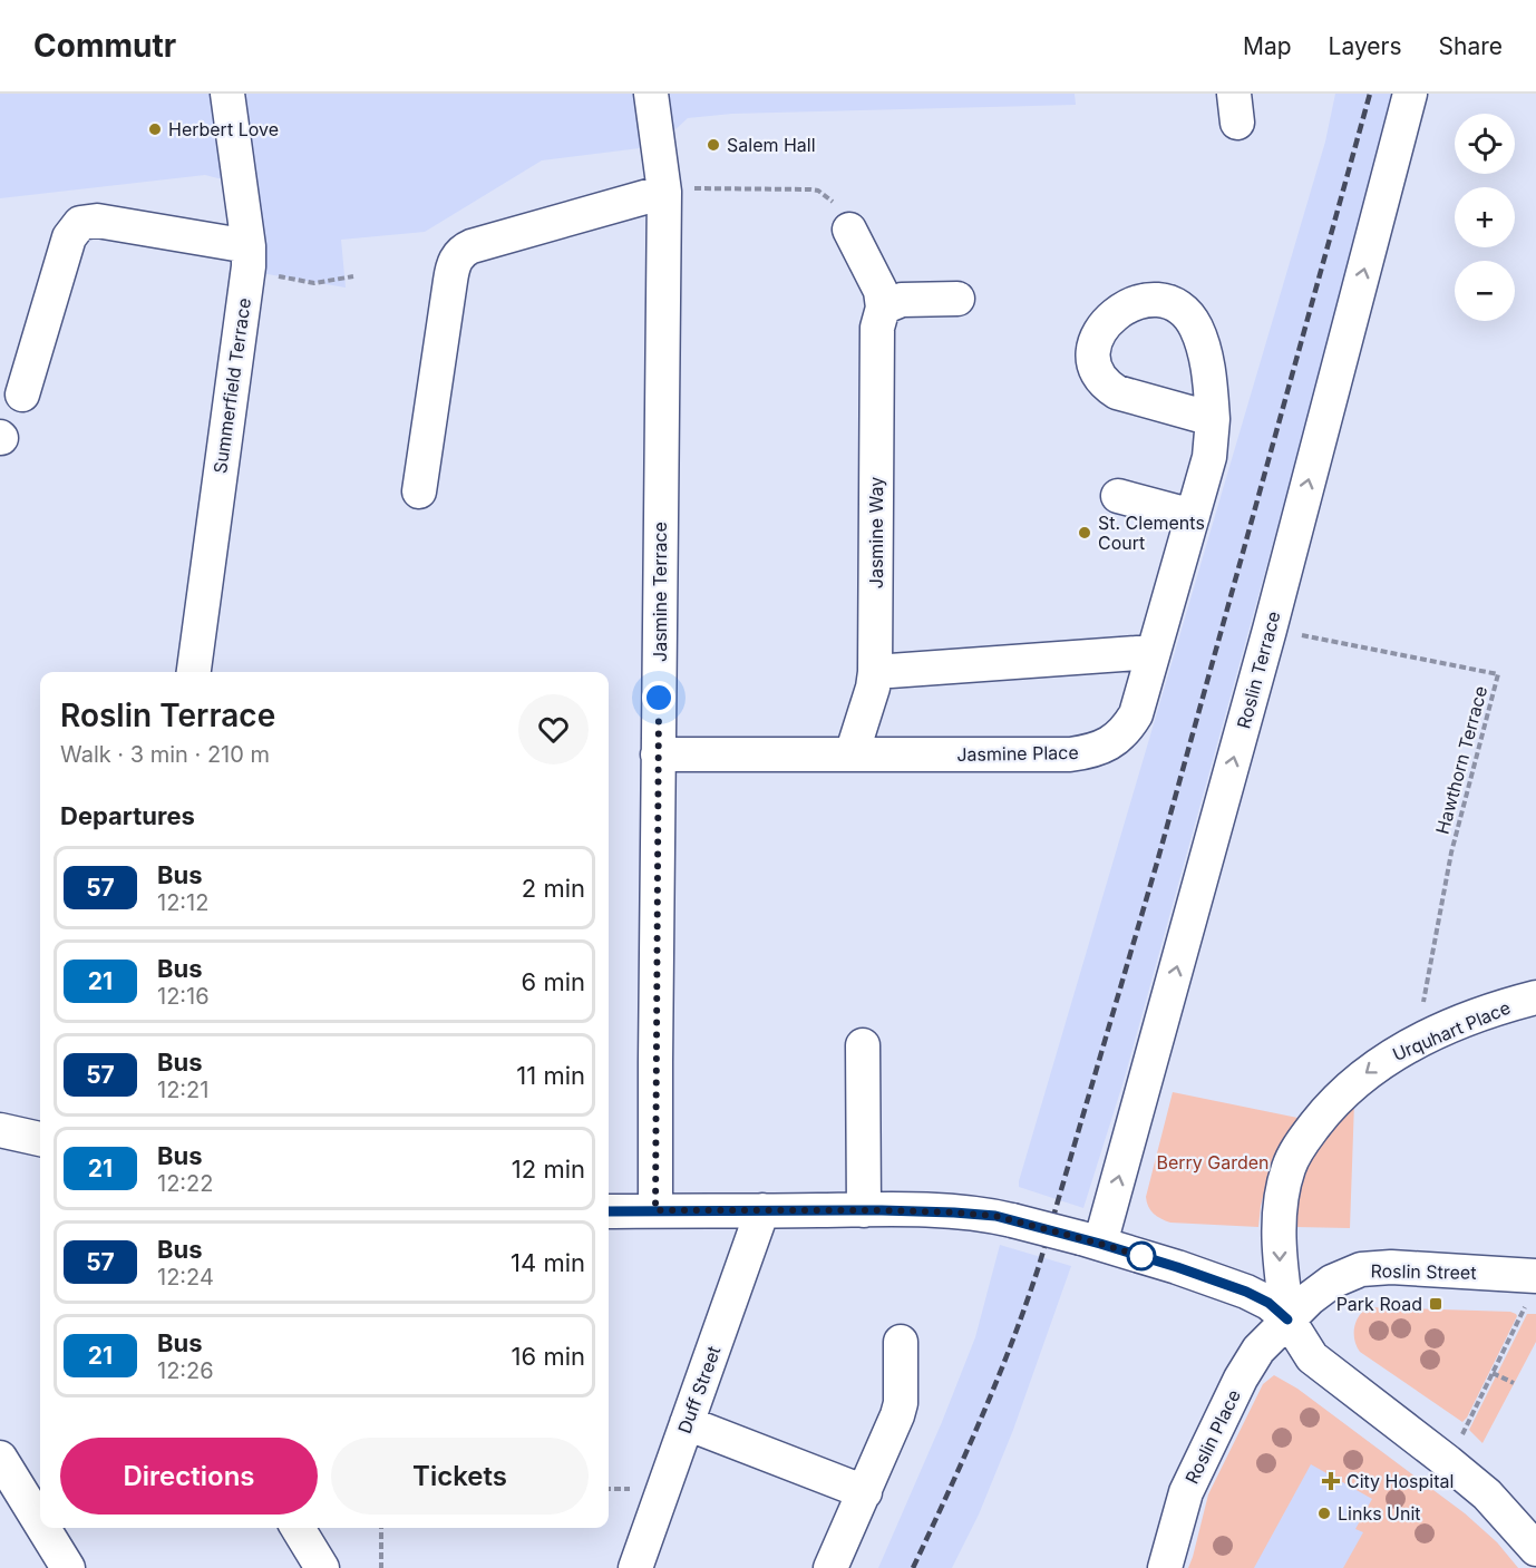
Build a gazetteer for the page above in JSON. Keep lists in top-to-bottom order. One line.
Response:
{"streets":{"street":["Summerfield Terrace","Jasmine Way","Jasmine Terrace","Roslin Terrace","Jasmine Place","Urquhart Place","Roslin Street","Duff Street","Roslin Place"],"path":["Hawthorn Terrace"]},"crossings":[["Jasmine Way","Jasmine Place"],["Jasmine Terrace","Jasmine Place"],["Roslin Terrace","Hawthorn Terrace"],["Hawthorn Terrace","Urquhart Place"],["Urquhart Place","Roslin Street"],["Urquhart Place","Roslin Place"],["Roslin Street","Roslin Place"]],"one_way":["Roslin Terrace","Urquhart Place"],"parks":["Berry Garden"],"places":{"other":["Herbert Love","Salem Hall","St. Clements Court","Links Unit"],"transit":["Park Road"],"health":["City Hospital"]},"lines":["bus line 57"],"page":{"header":"Commutr","nav":["Map","Layers","Share"],"map_buttons":["+","−"],"heading":[["Roslin Terrace","Walk · 3 min · 210 m"],"Departures"],"list":[{"mark":"57","name":"Bus","note":"12:12","value":"2 min"},{"mark":"21","name":"Bus","note":"12:16","value":"6 min"},{"mark":"57","name":"Bus","note":"12:21","value":"11 min"},{"mark":"21","name":"Bus","note":"12:22","value":"12 min"},{"mark":"57","name":"Bus","note":"12:24","value":"14 min"},{"mark":"21","name":"Bus","note":"12:26","value":"16 min"}],"buttons":["Directions","Tickets"]}}
